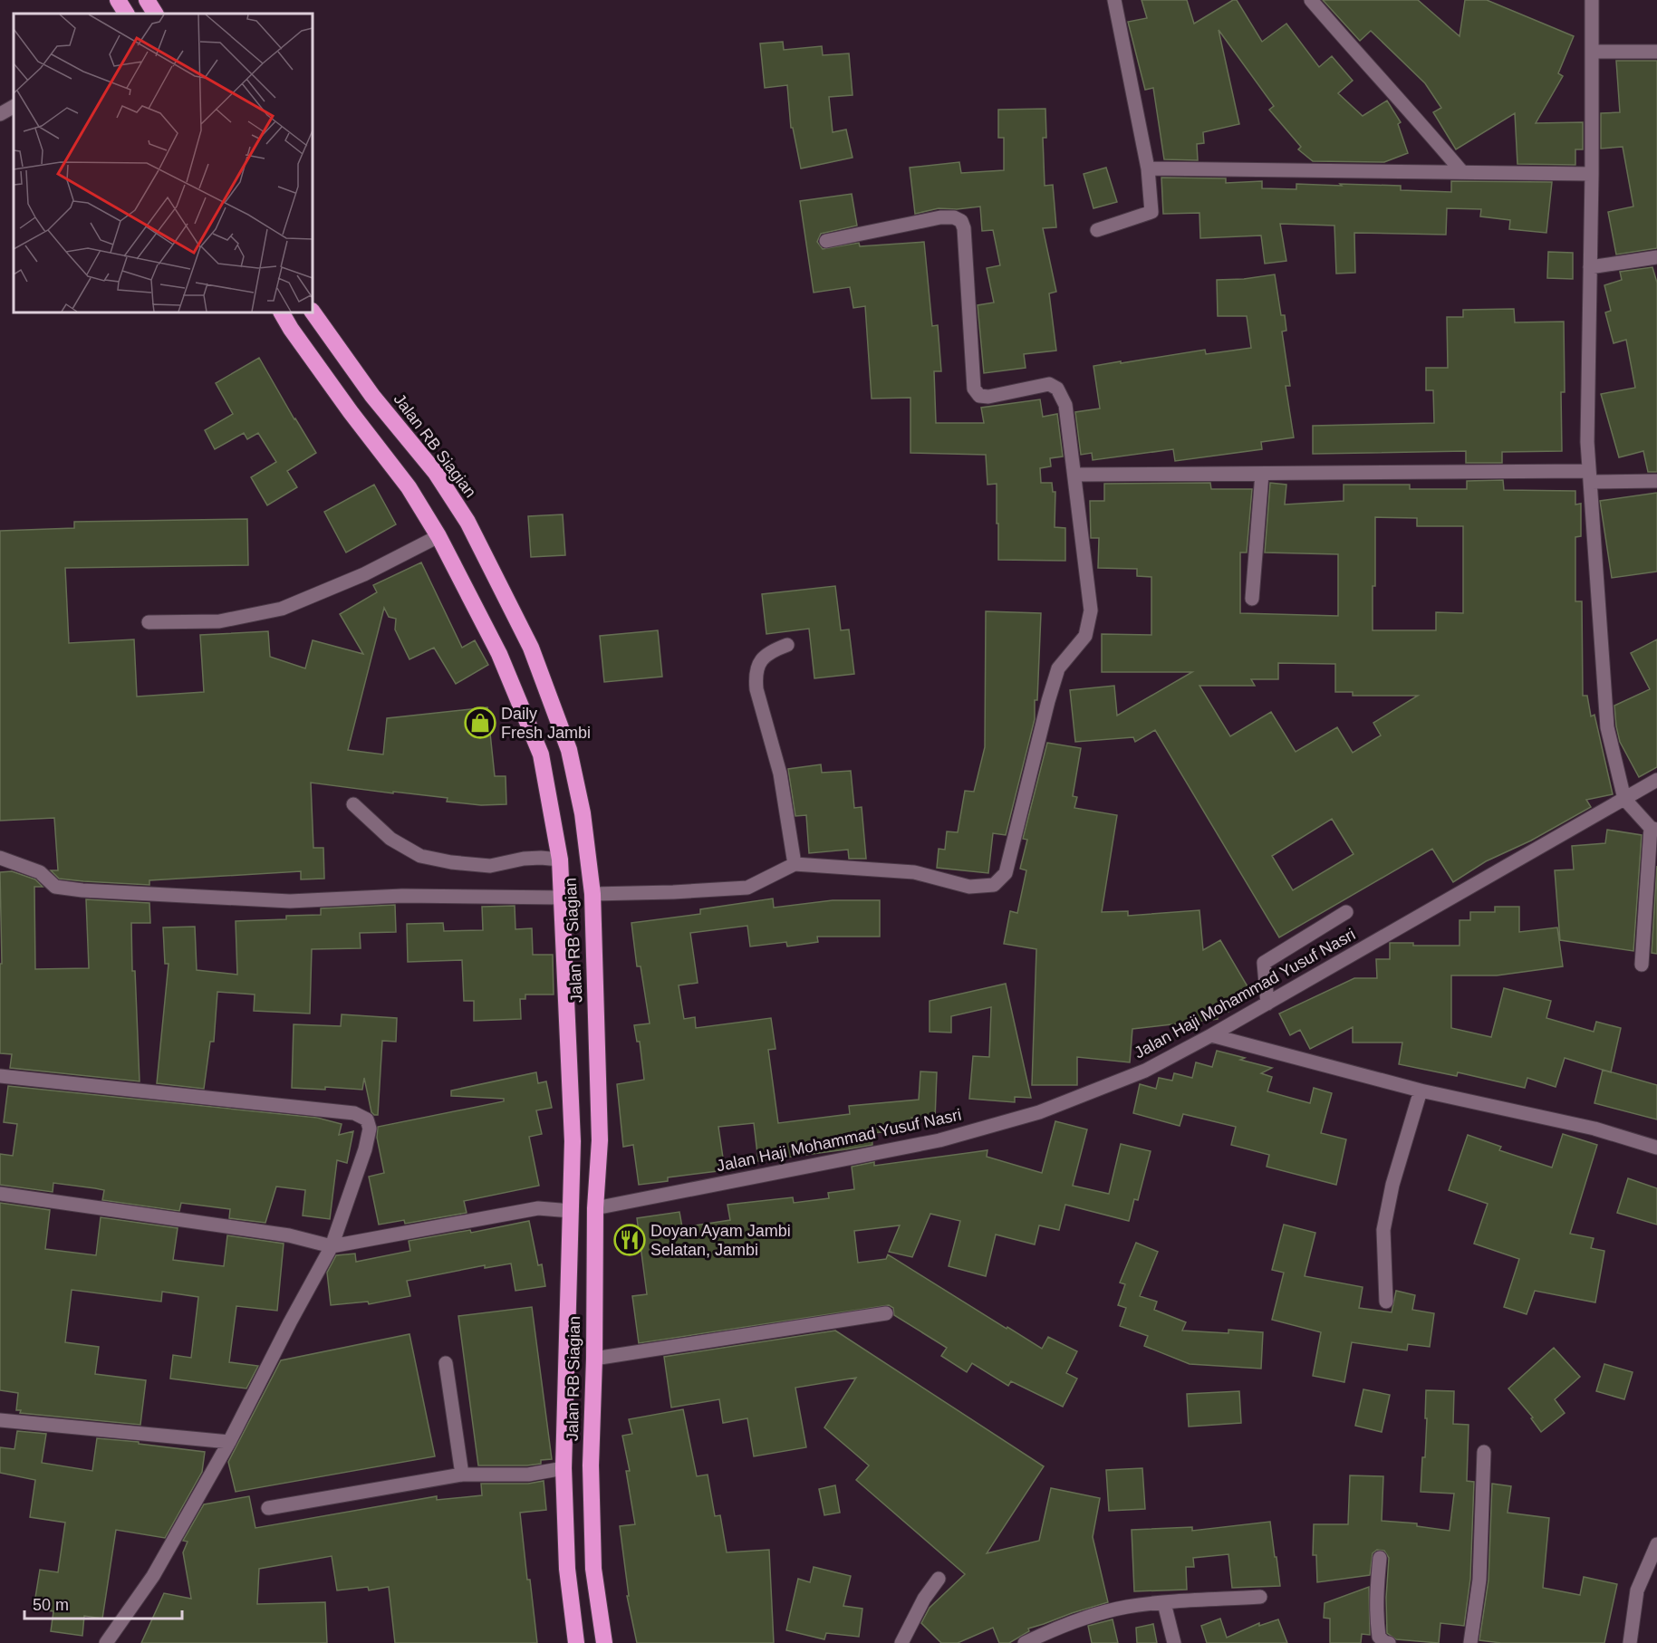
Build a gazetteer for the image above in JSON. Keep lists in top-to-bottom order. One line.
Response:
{"streets":{"highway":["Jalan RB Siagian"],"street":["Jalan Haji Mohammad Yusuf Nasri"]},"crossings":[["Jalan RB Siagian","Jalan Haji Mohammad Yusuf Nasri"]],"places":{"shop":["Daily Fresh Jambi"],"restaurant":["Doyan Ayam Jambi Selatan, Jambi"]},"scale_bar":"50 m"}
